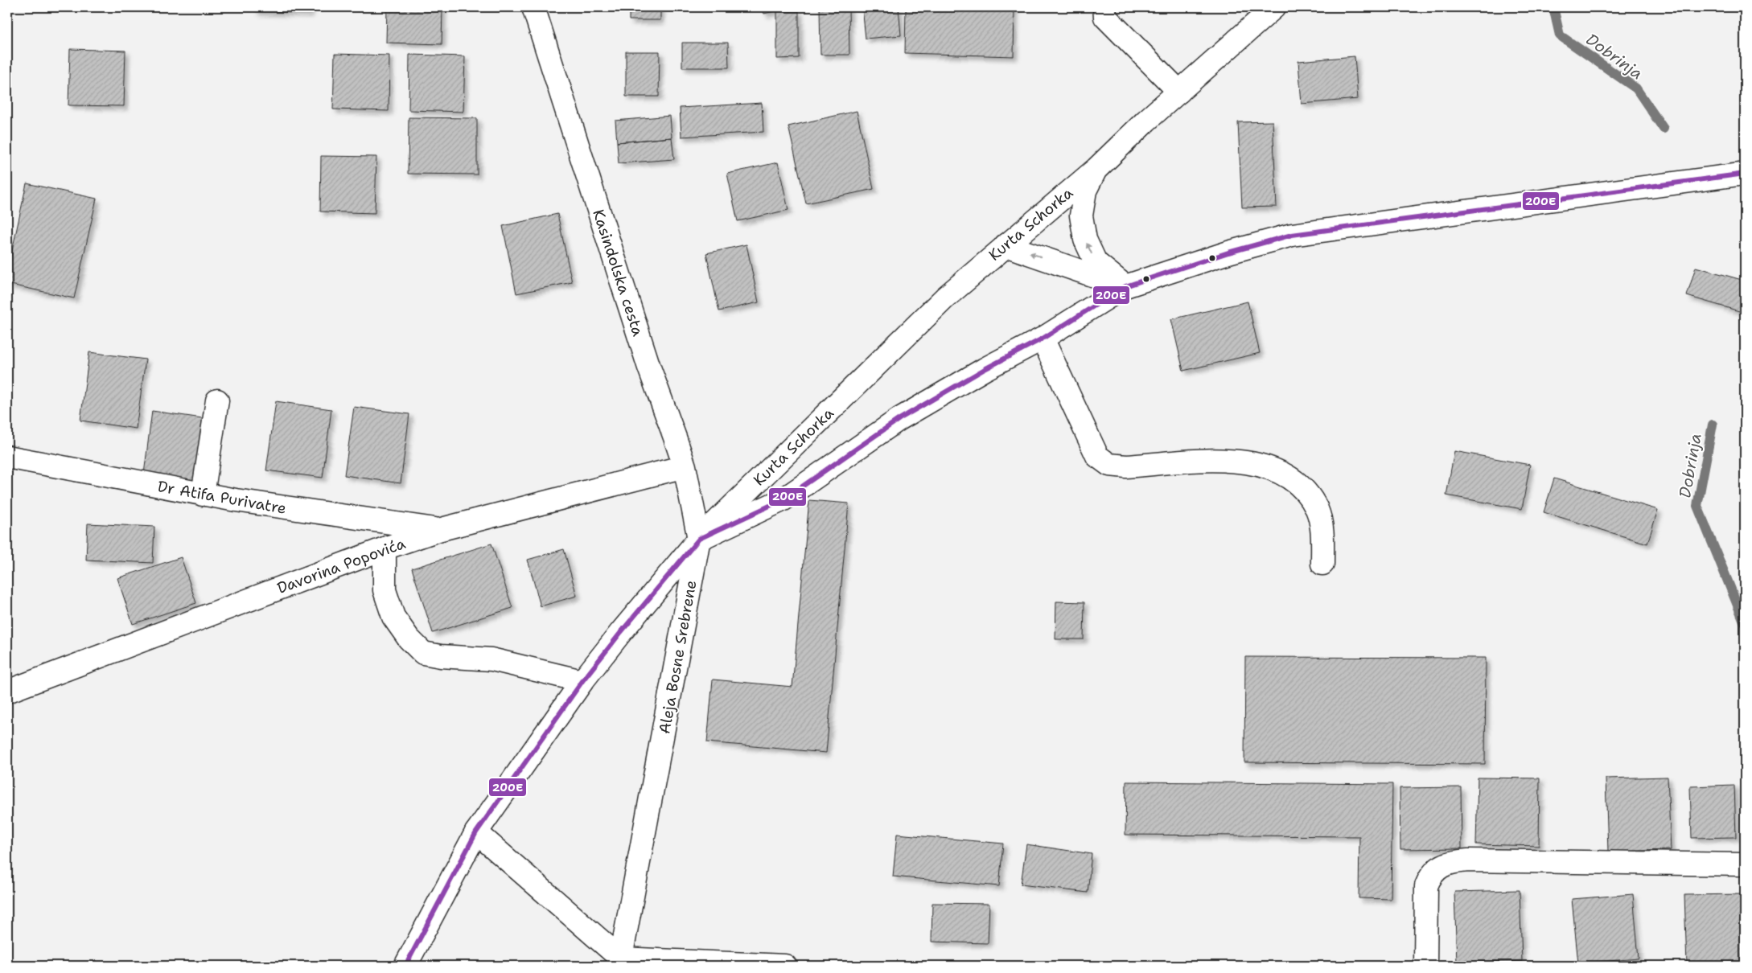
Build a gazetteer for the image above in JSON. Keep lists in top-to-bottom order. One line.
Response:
{"streets":{"street":["Kurta Schorka","Kasindolska cesta","Dr Atifa Purivatre","Davorina Popovića","Aleja Bosne Srebrene"]},"crossings":[["Kurta Schorka","Kasindolska cesta"],["Kurta Schorka","Aleja Bosne Srebrene"],["Kasindolska cesta","Davorina Popovića"],["Kasindolska cesta","Aleja Bosne Srebrene"],["Dr Atifa Purivatre","Davorina Popovića"]],"water":["Dobrinja"],"lines":["transit line 200E"]}
